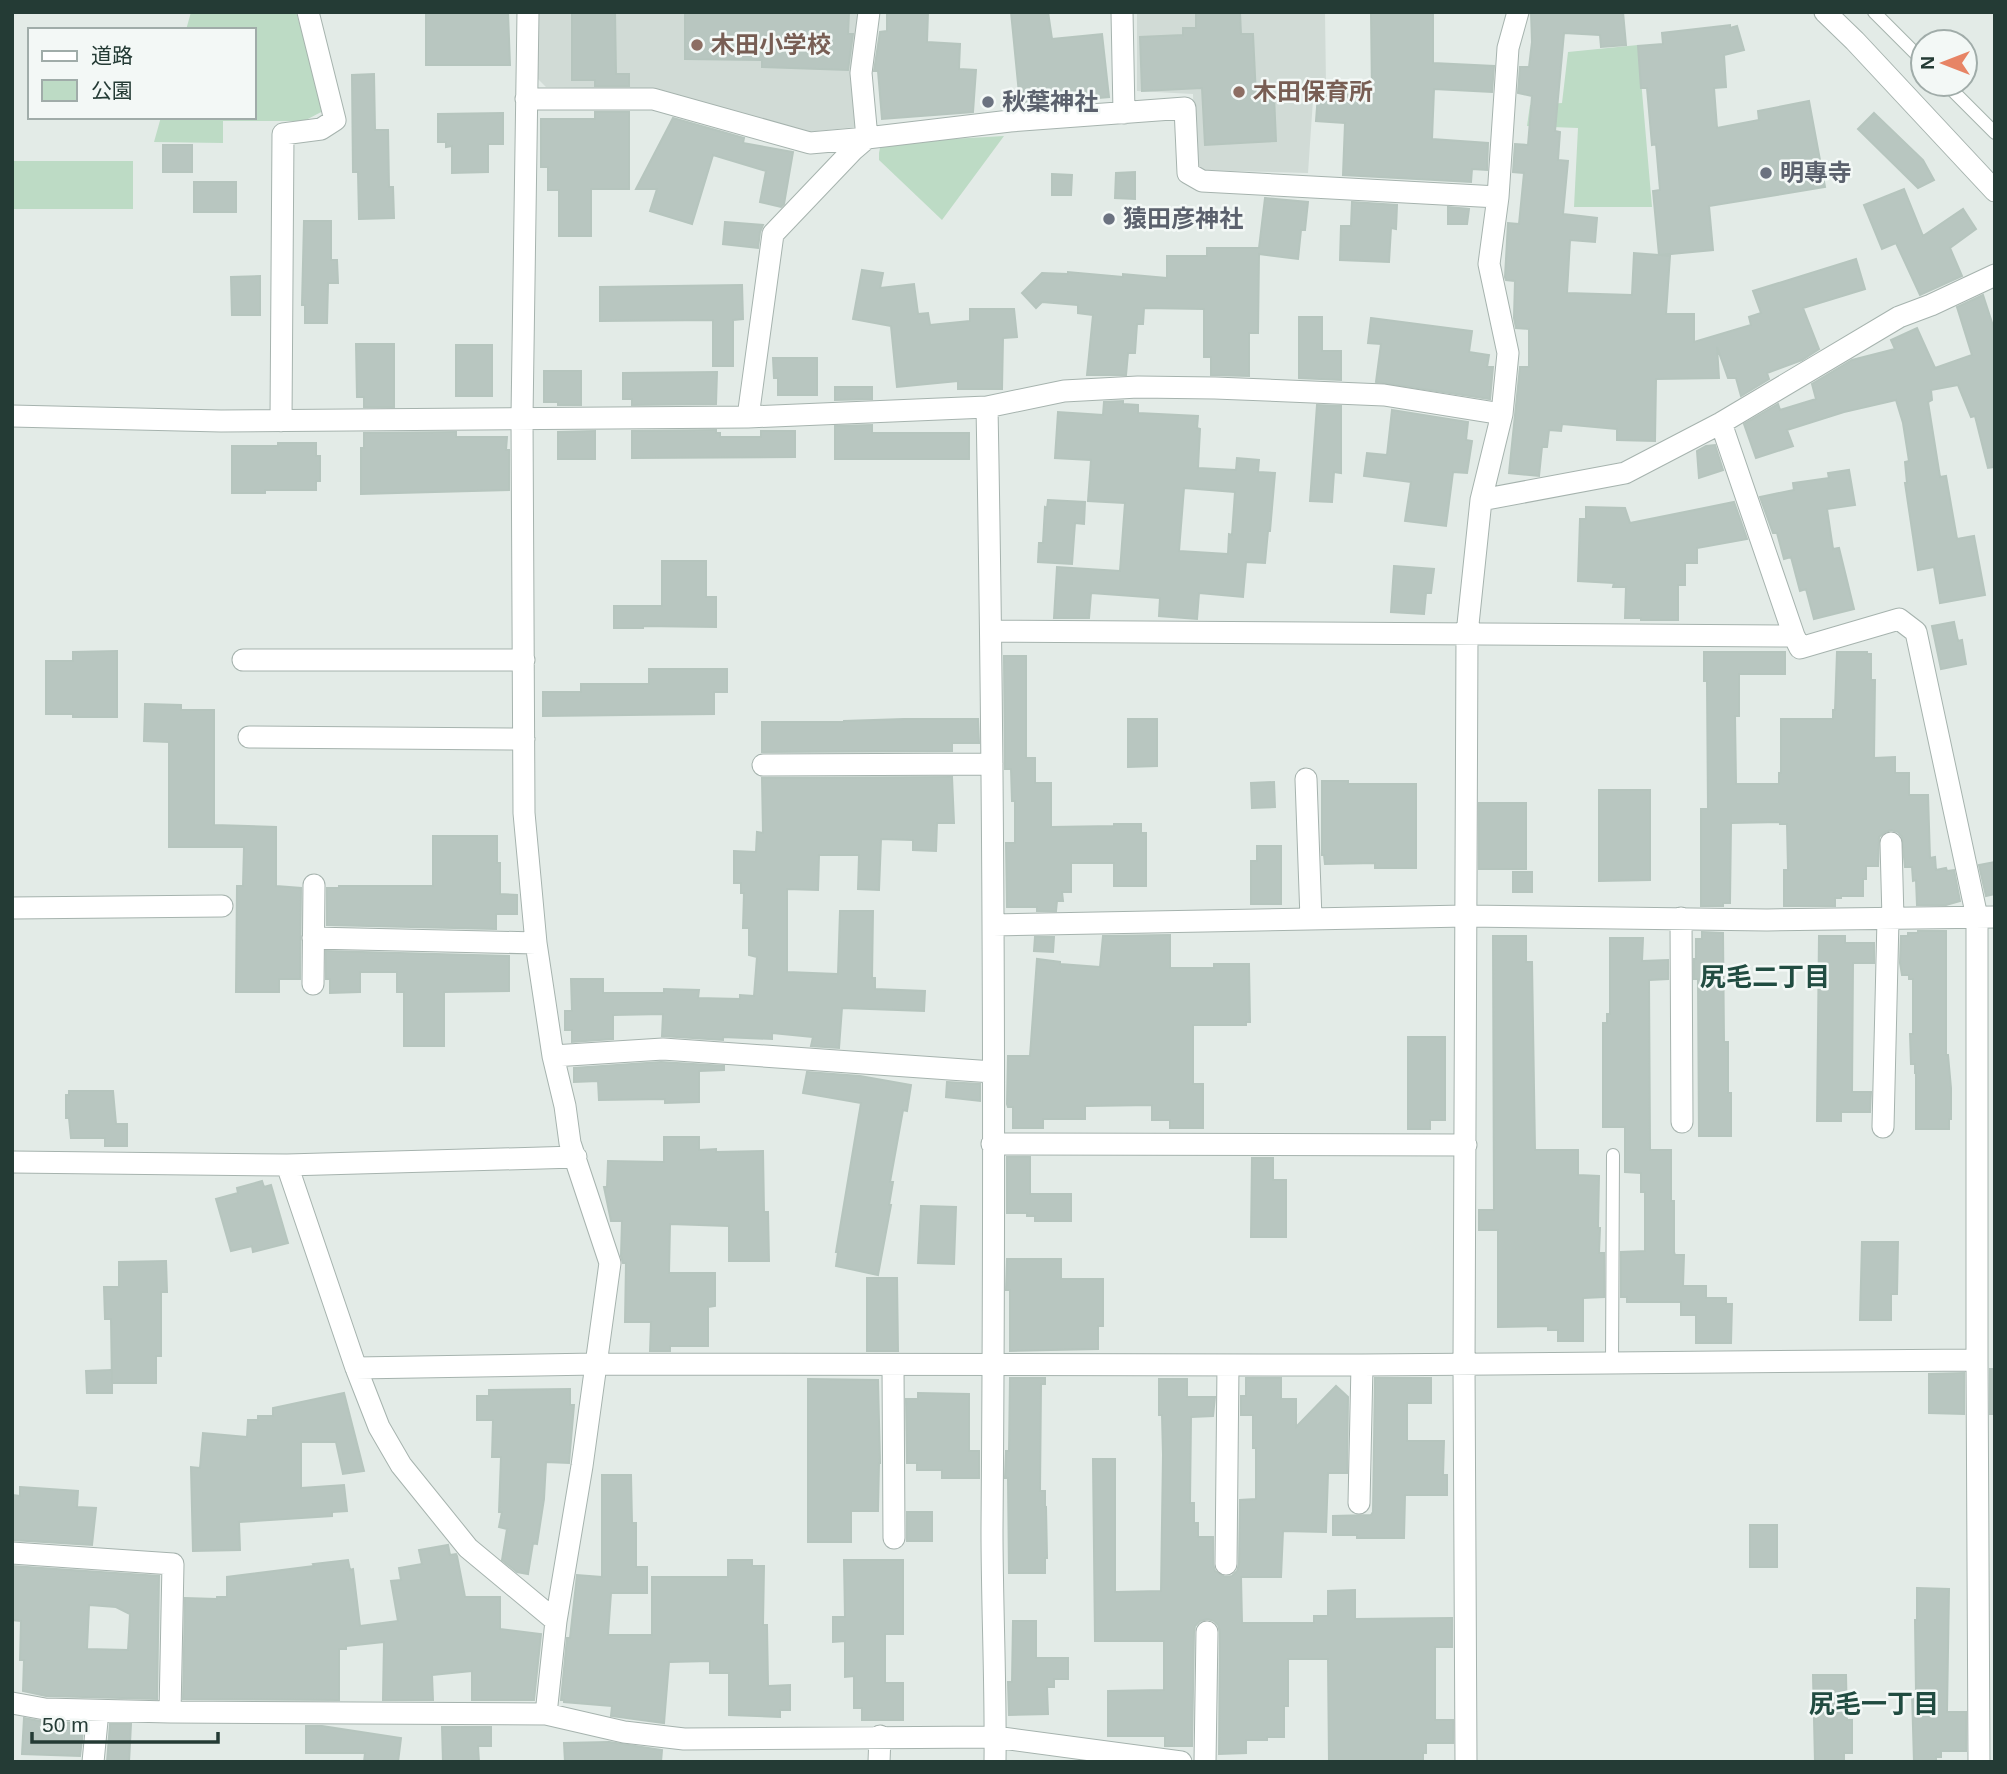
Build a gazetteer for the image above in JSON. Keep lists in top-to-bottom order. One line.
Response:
{"districts":["尻毛二丁目","尻毛一丁目"],"places":["木田小学校","木田保育所","秋葉神社","明專寺","猿田彦神社"],"legend":["道路","公園"],"scale_bar":"50 m","north":"left"}
